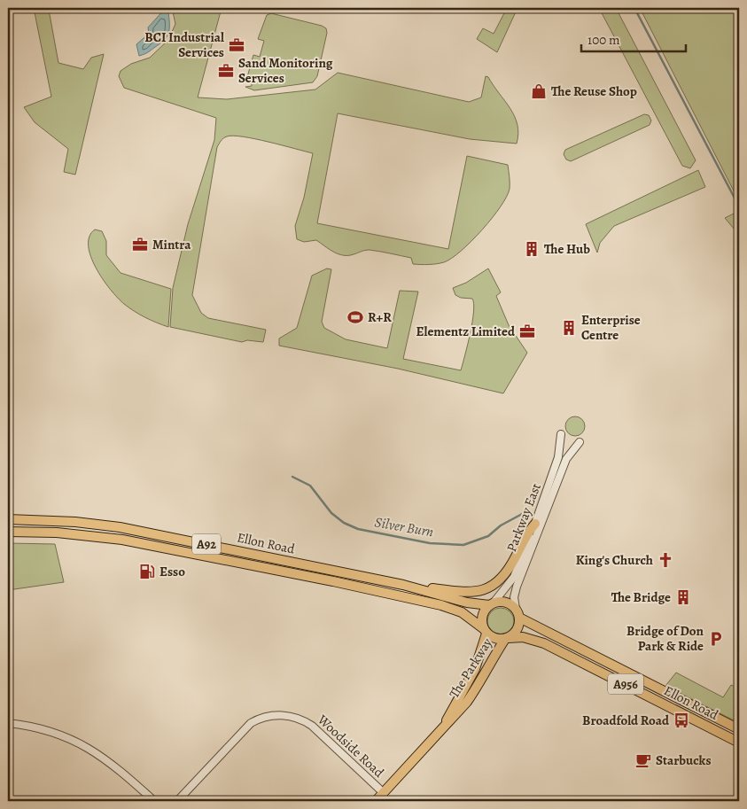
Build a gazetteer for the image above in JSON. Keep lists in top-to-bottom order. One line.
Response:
{"streets":{"main road":["Ellon Road","A92","The Parkway","A956"],"street":["Parkway East","Woodside Road"]},"crossings":[["Parkway East","Ellon Road"],["Parkway East","A92"],["Parkway East","The Parkway"],["Ellon Road","A92"],["Ellon Road","The Parkway"],["A92","The Parkway"],["The Parkway","Woodside Road"]],"water":["Silver Burn"],"places":{"office":["BCI Industrial Services","Sand Monitoring Services","Mintra","Elementz Limited"],"shop":["The Reuse Shop"],"building":["The Hub","Enterprise Centre","The Bridge"],"sports":["R+R"],"church":["King's Church"],"fuel station":["Esso"],"parking":["Bridge of Don Park & Ride"],"bus stop":["Broadfold Road"],"cafe":["Starbucks"]},"scale_bar":"100 m"}
